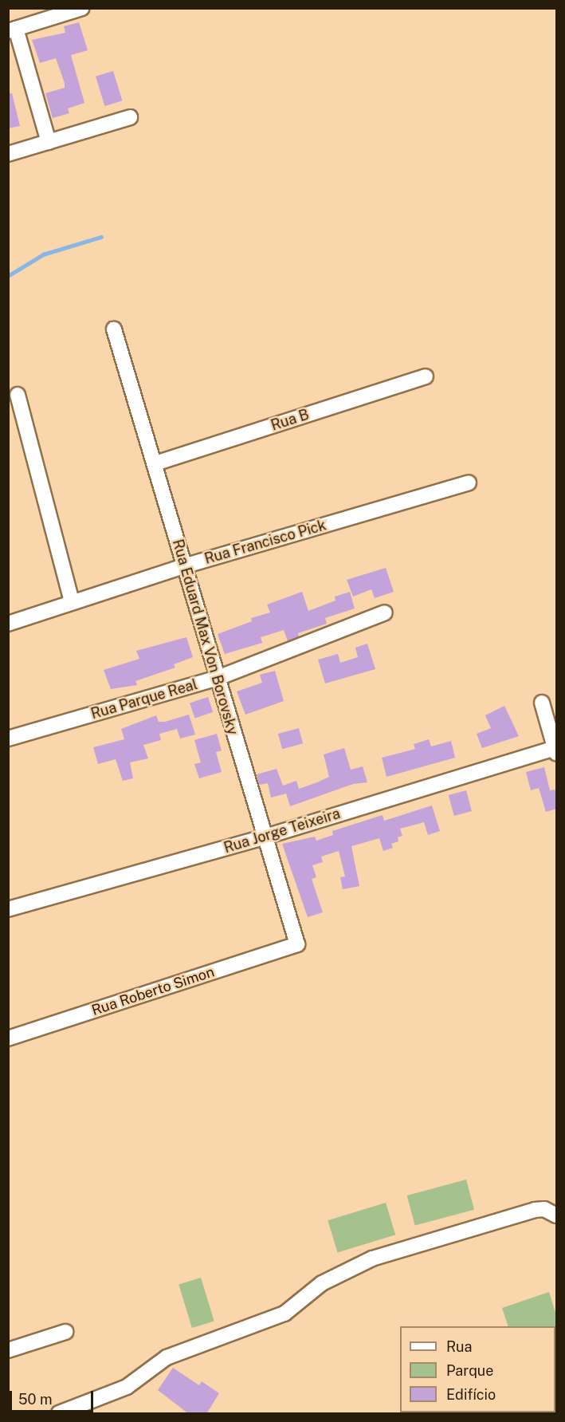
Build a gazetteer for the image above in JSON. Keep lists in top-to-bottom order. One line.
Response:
{"streets":{"street":["Rua B","Rua Francisco Pick","Rua Eduard Max Von Borovsky","Rua Parque Real","Rua Jorge Teixeira","Rua Roberto Simon"]},"crossings":[["Rua B","Rua Eduard Max Von Borovsky"],["Rua Francisco Pick","Rua Eduard Max Von Borovsky"],["Rua Eduard Max Von Borovsky","Rua Parque Real"],["Rua Eduard Max Von Borovsky","Rua Jorge Teixeira"],["Rua Eduard Max Von Borovsky","Rua Roberto Simon"]],"legend":["Rua","Parque","Edifício"],"scale_bar":"50 m"}
